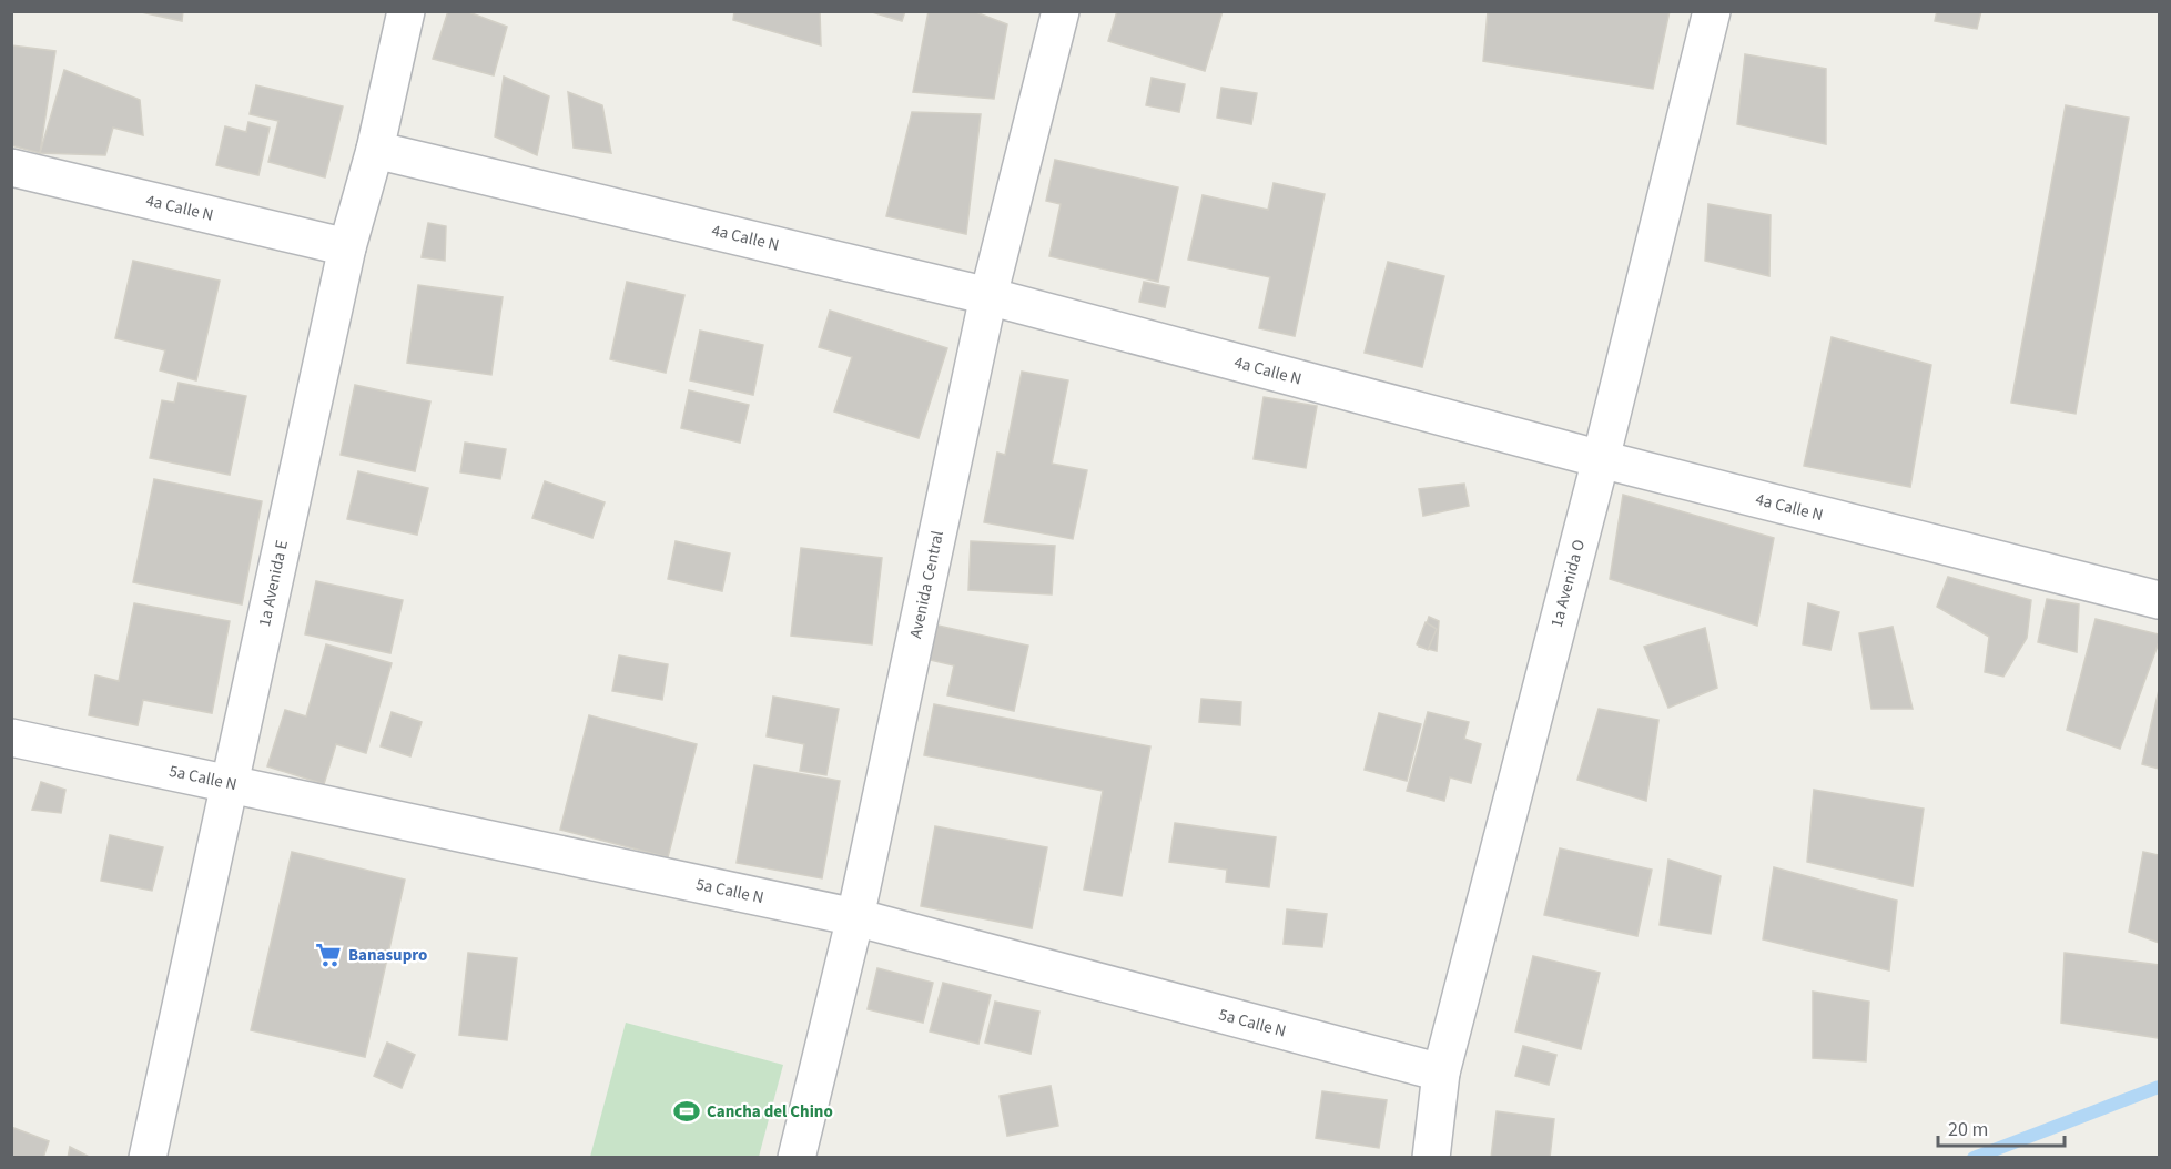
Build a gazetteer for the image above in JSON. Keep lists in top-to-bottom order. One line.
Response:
{"streets":{"street":["4a Calle N","1a Avenida E","1a Avenida O","Avenida Central","5a Calle N"]},"crossings":[["4a Calle N","1a Avenida E"],["4a Calle N","1a Avenida O"],["4a Calle N","Avenida Central"],["1a Avenida E","5a Calle N"],["1a Avenida O","5a Calle N"],["Avenida Central","5a Calle N"]],"places":{"supermarket":["Banasupro"],"sports":["Cancha del Chino"]},"scale_bar":"20 m"}
